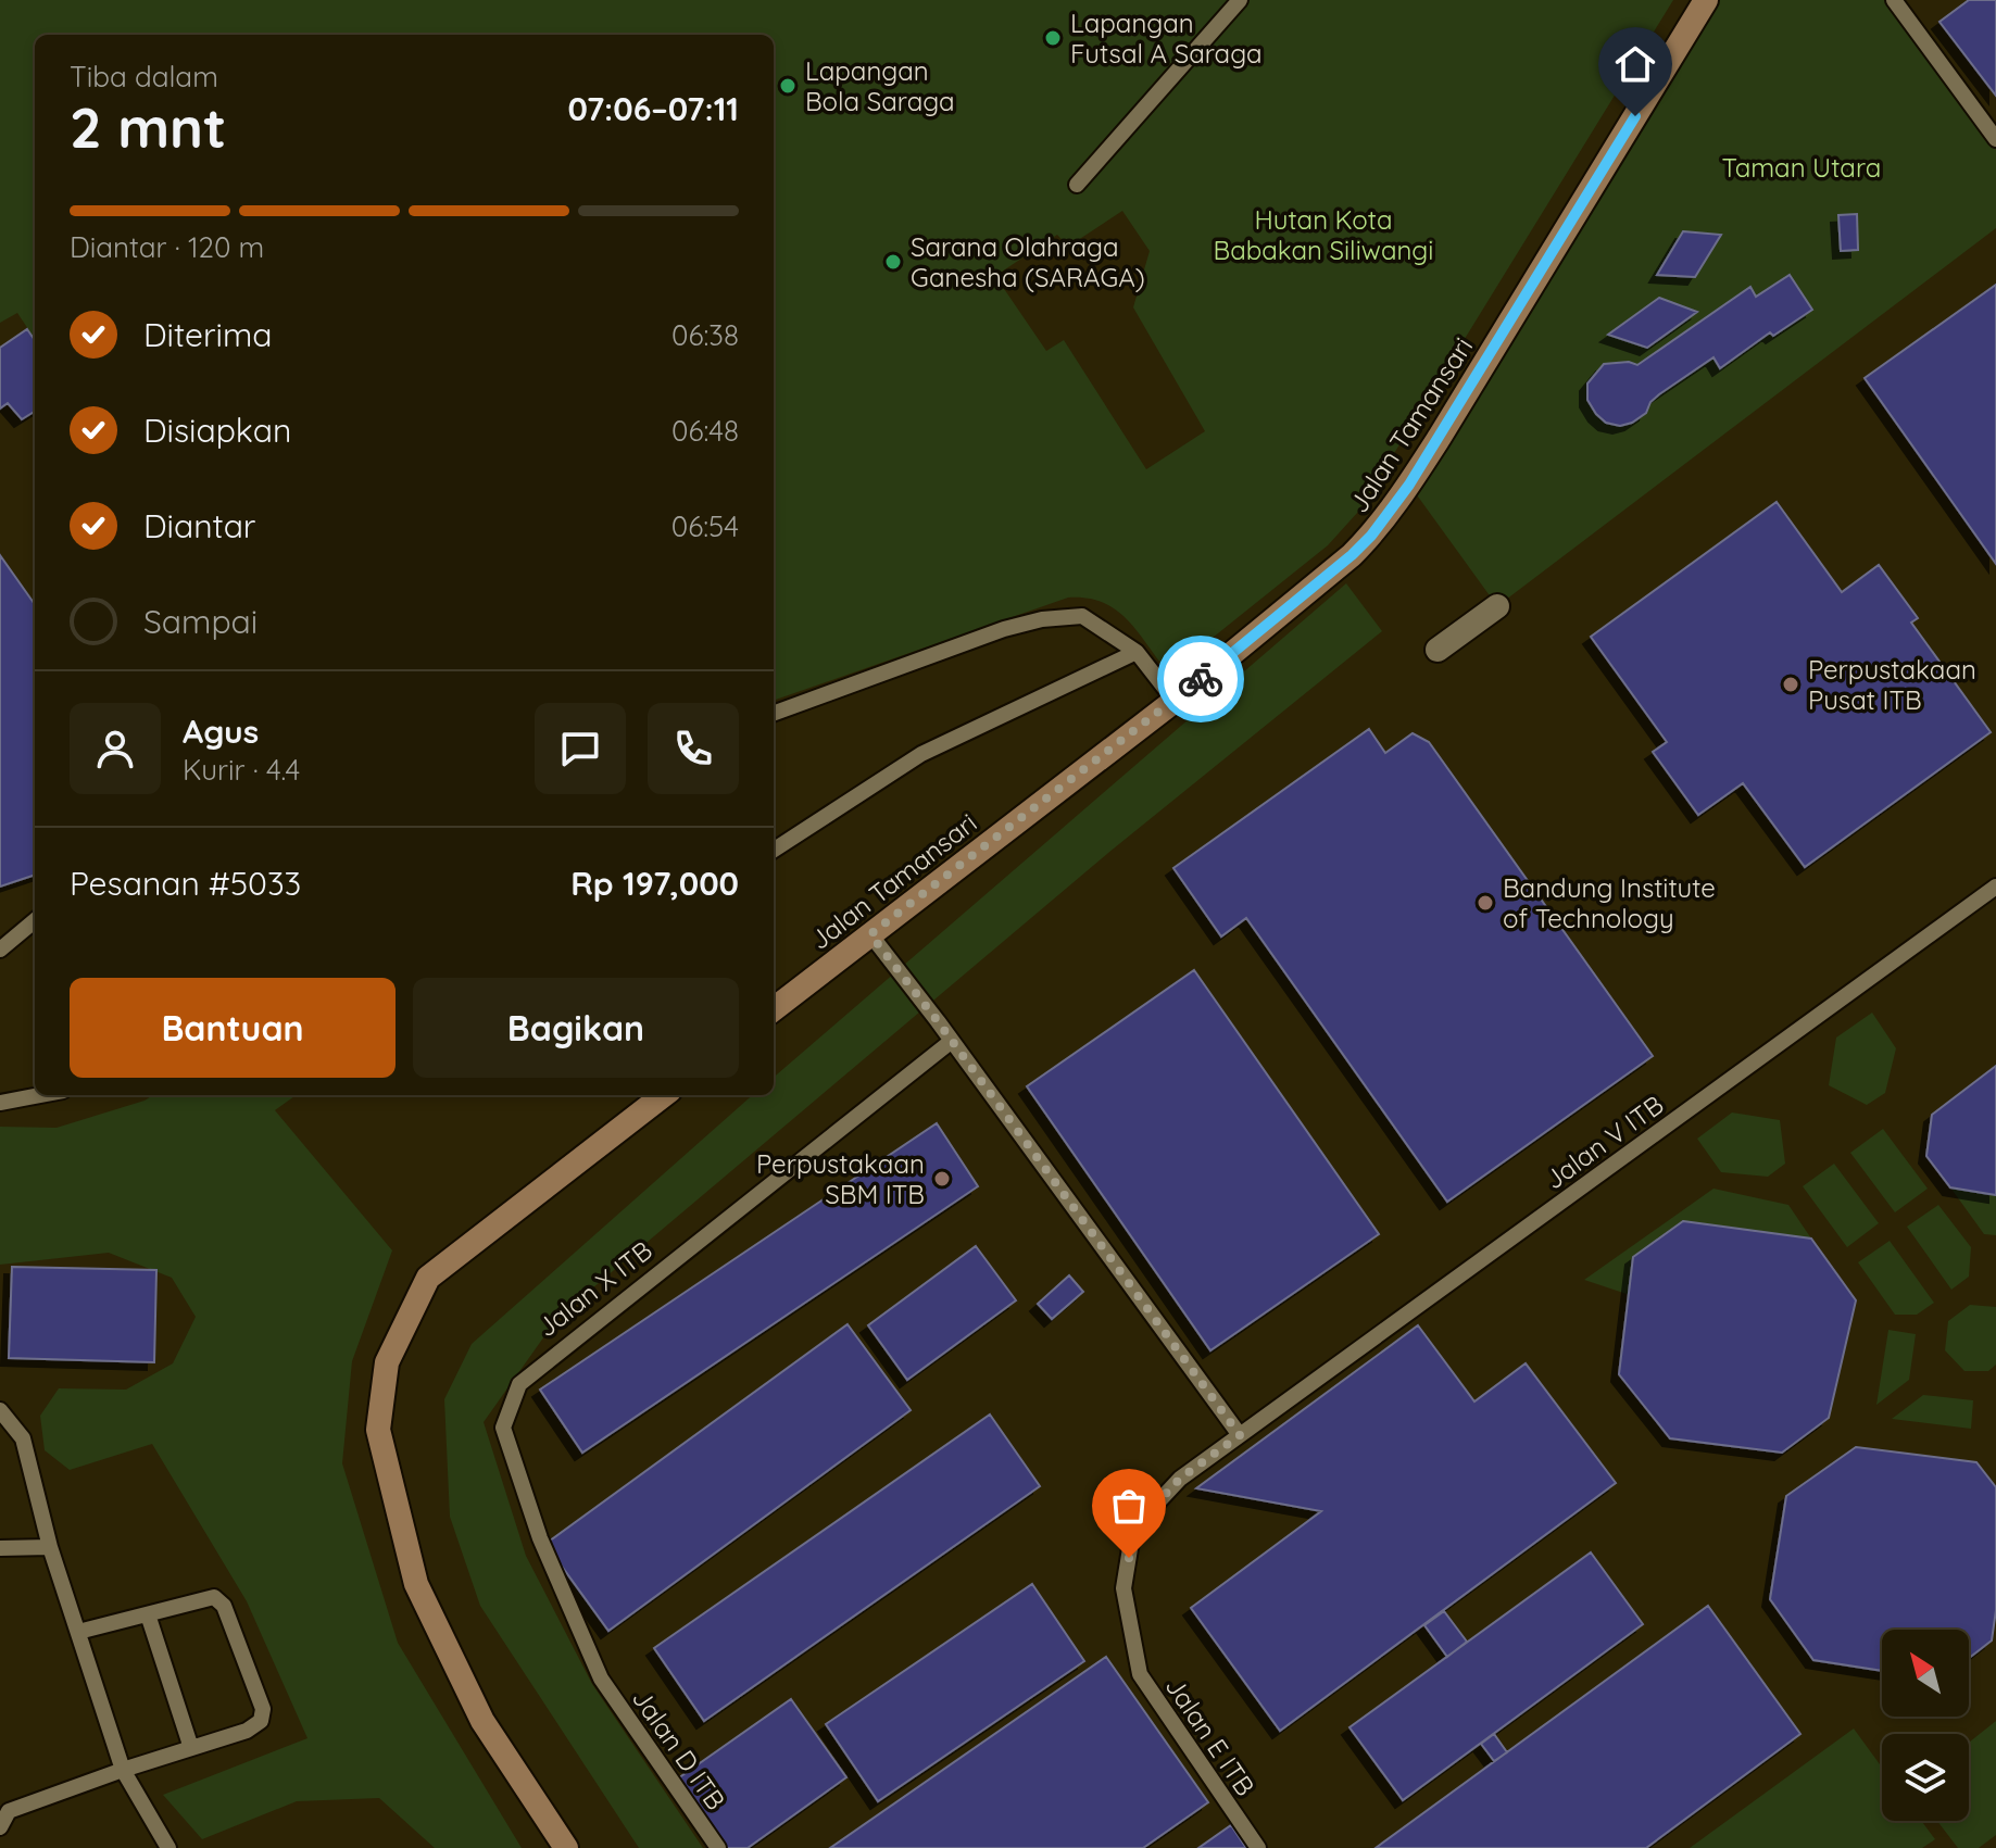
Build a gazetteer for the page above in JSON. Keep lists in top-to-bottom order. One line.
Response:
{"streets":{"main road":["Jalan Tamansari"],"lane":["Jalan V ITB","Jalan X ITB","Jalan E ITB","Jalan D ITB"]},"crossings":[["Jalan V ITB","Jalan E ITB"],["Jalan X ITB","Jalan D ITB"]],"parks":["Taman Utara","Hutan Kota Babakan Siliwangi"],"places":["Lapangan Futsal A Saraga","Lapangan Bola Saraga","Sarana Olahraga Ganesha (SARAGA)","Perpustakaan Pusat ITB","Bandung Institute of Technology","Perpustakaan SBM ITB"],"north":"top left","page":{"heading":["2 mnt","Tiba dalam","07:06–07:11"],"panel":["Agus","Kurir · 4.4","Pesanan #5033","Rp 197,000"],"bar":"Diantar · 120 m","list":[["Diterima","06:38"],["Disiapkan","06:48"],["Diantar","06:54"],"Sampai"],"buttons":["Bantuan","Bagikan"]}}
